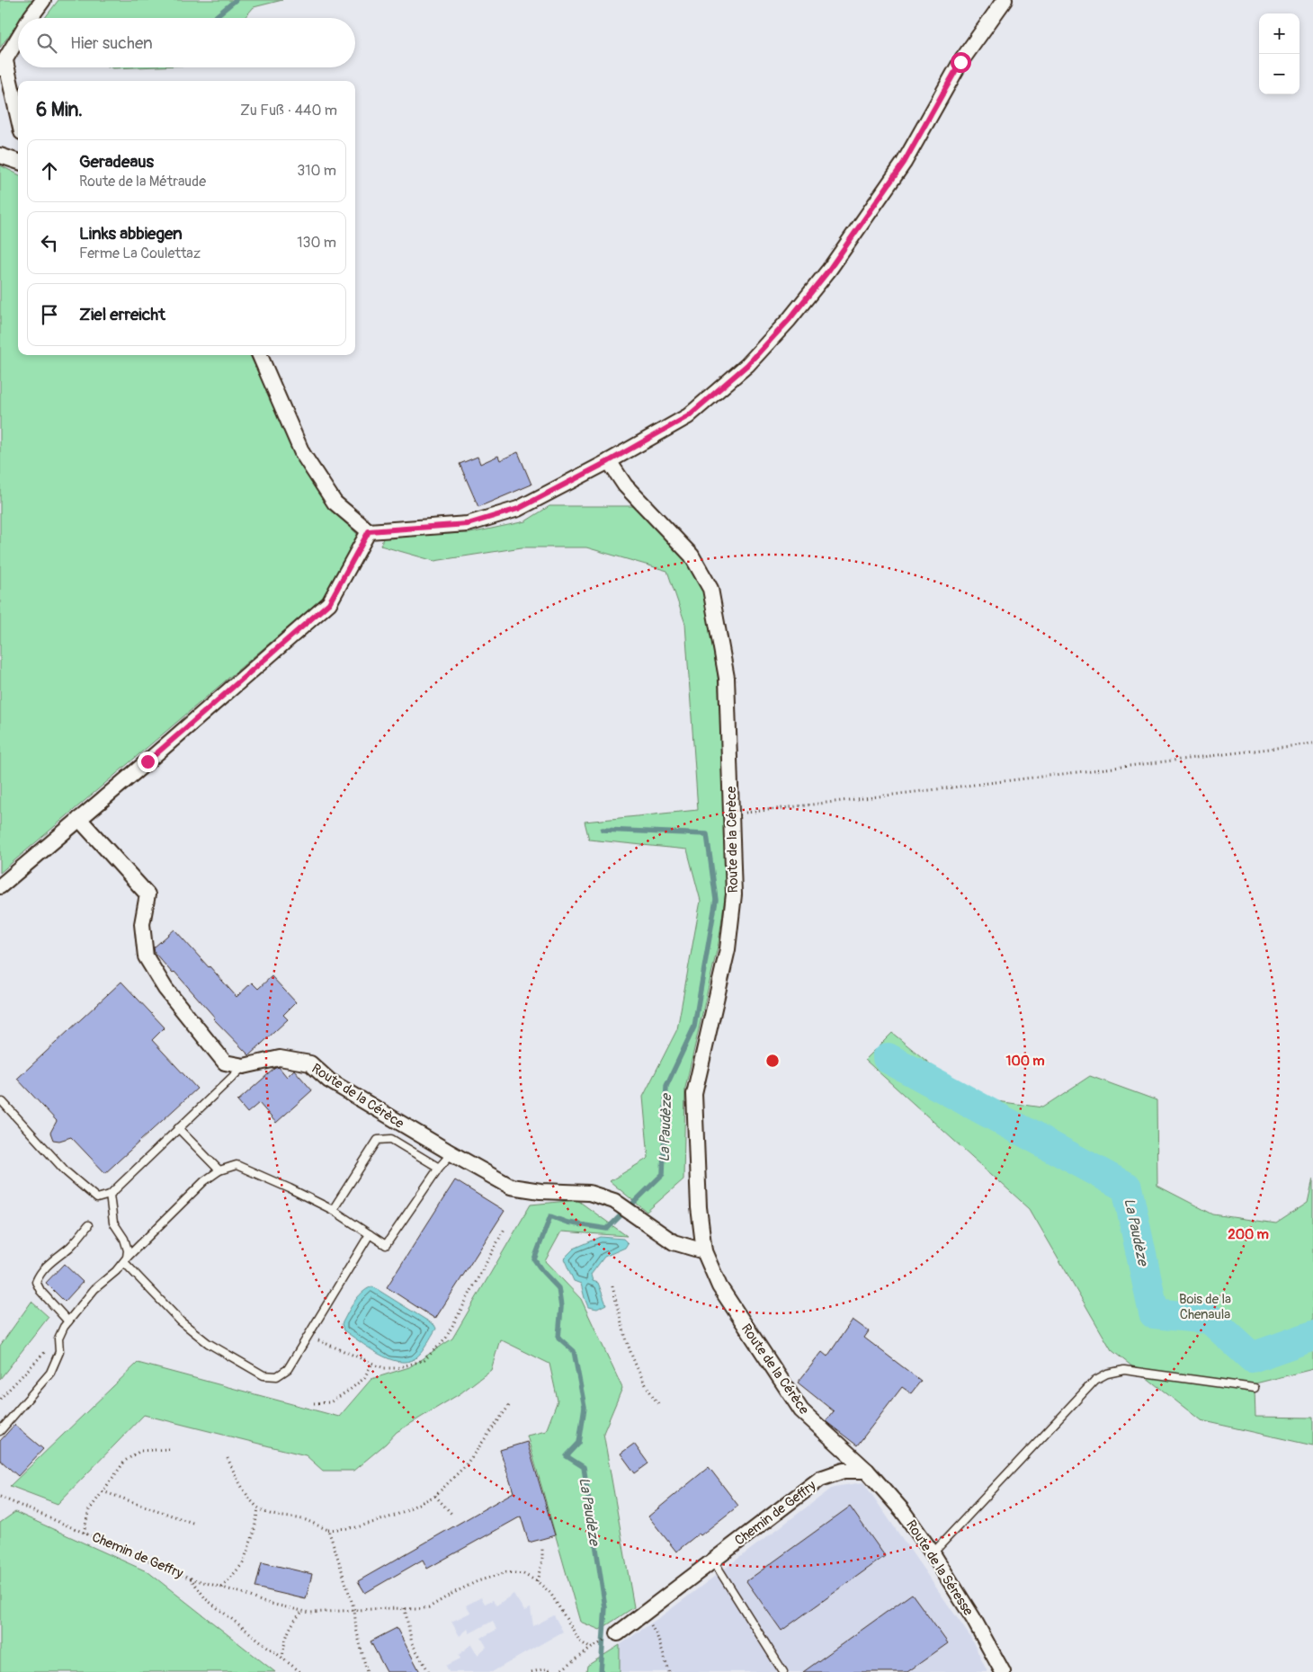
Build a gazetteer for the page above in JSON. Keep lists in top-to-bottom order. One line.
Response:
{"streets":{"street":["Route de la Cérèce","Chemin de Geffry","Route de la Séresse"]},"crossings":[["Route de la Cérèce","Chemin de Geffry"],["Route de la Cérèce","Route de la Séresse"],["Chemin de Geffry","Route de la Séresse"]],"water":["La Paudèze"],"parks":["Bois de la Chenaula"],"page":{"map_buttons":["+","−"],"search":"Hier suchen","heading":["6 Min.","Zu Fuß · 440 m"],"list":[["Geradeaus","Route de la Métraude","310 m"],["Links abbiegen","Ferme La Coulettaz","130 m"],"Ziel erreicht"]},"rings":["100 m","200 m"]}
